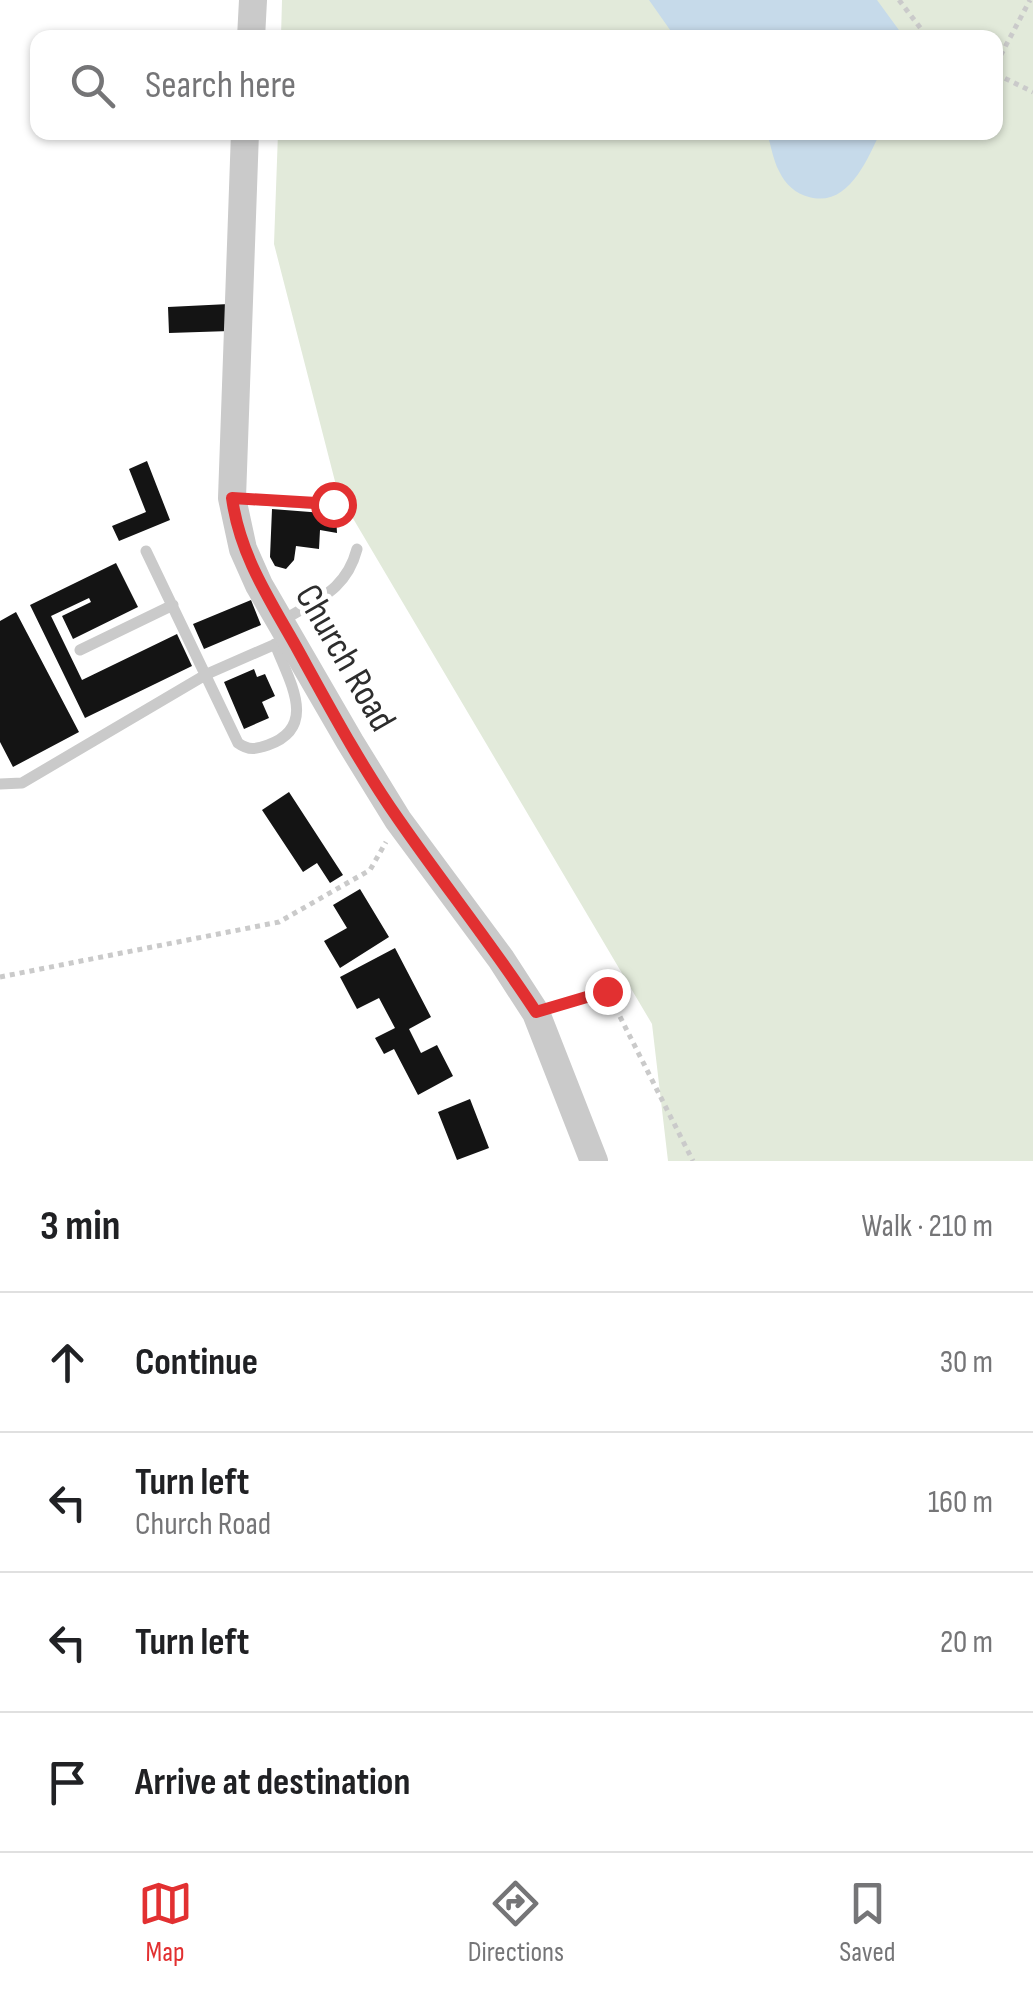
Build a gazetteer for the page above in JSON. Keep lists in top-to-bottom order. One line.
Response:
{"streets":{"street":["Church Road"]},"page":{"search":"Search here","heading":["3 min","Walk · 210 m"],"list":[["Continue","30 m"],["Turn left","Church Road","160 m"],["Turn left","20 m"],"Arrive at destination"],"nav":["Map","Directions","Saved"]}}
